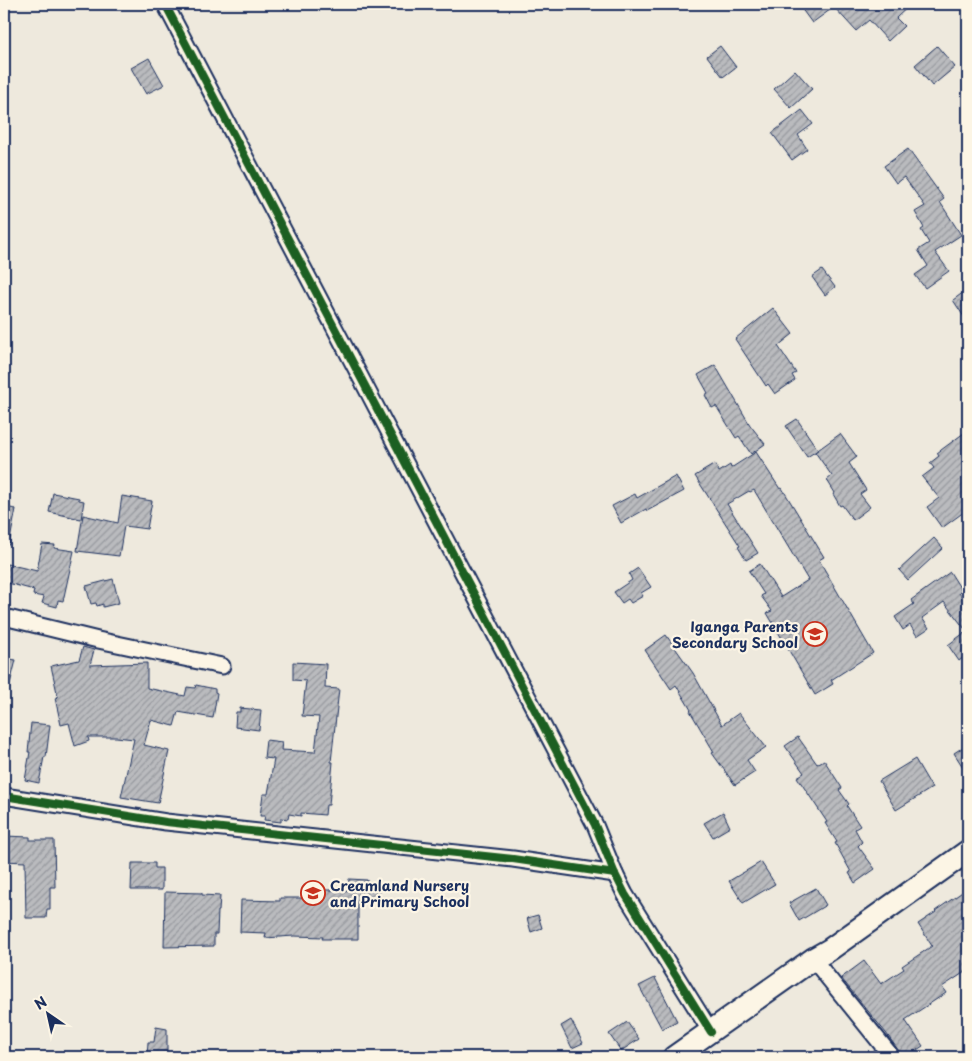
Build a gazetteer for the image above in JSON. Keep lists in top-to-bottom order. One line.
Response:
{"places":{"school or university":["Iganga Parents Secondary School","Creamland Nursery and Primary School"]},"north":"top left"}
